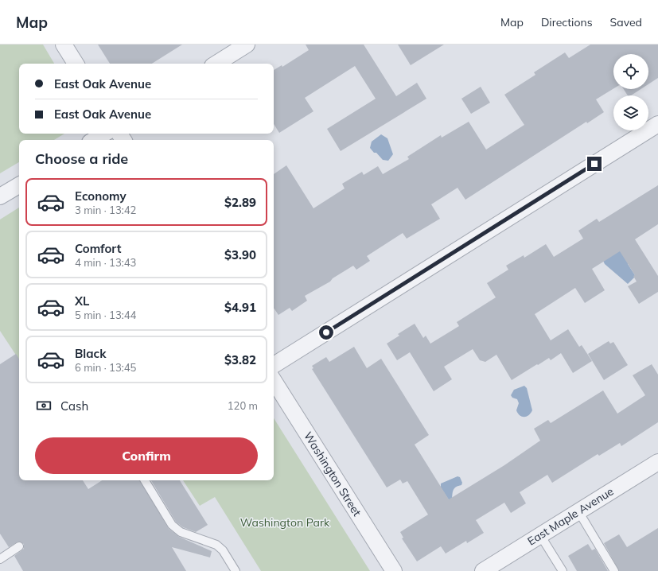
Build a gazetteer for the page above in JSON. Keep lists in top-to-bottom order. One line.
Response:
{"streets":{"street":["Washington Street","East Maple Avenue"]},"parks":["Washington Park"],"page":{"header":"Map","nav":["Map","Directions","Saved"],"banner":["East Oak Avenue","East Oak Avenue"],"heading":"Choose a ride","list":[{"name":"Economy","note":"3 min · 13:42","value":"$2.89"},{"name":"Comfort","note":"4 min · 13:43","value":"$3.90"},{"name":"XL","note":"5 min · 13:44","value":"$4.91"},{"name":"Black","note":"6 min · 13:45","value":"$3.82"}],"pay":["Cash","120 m"],"buttons":"Confirm"}}
